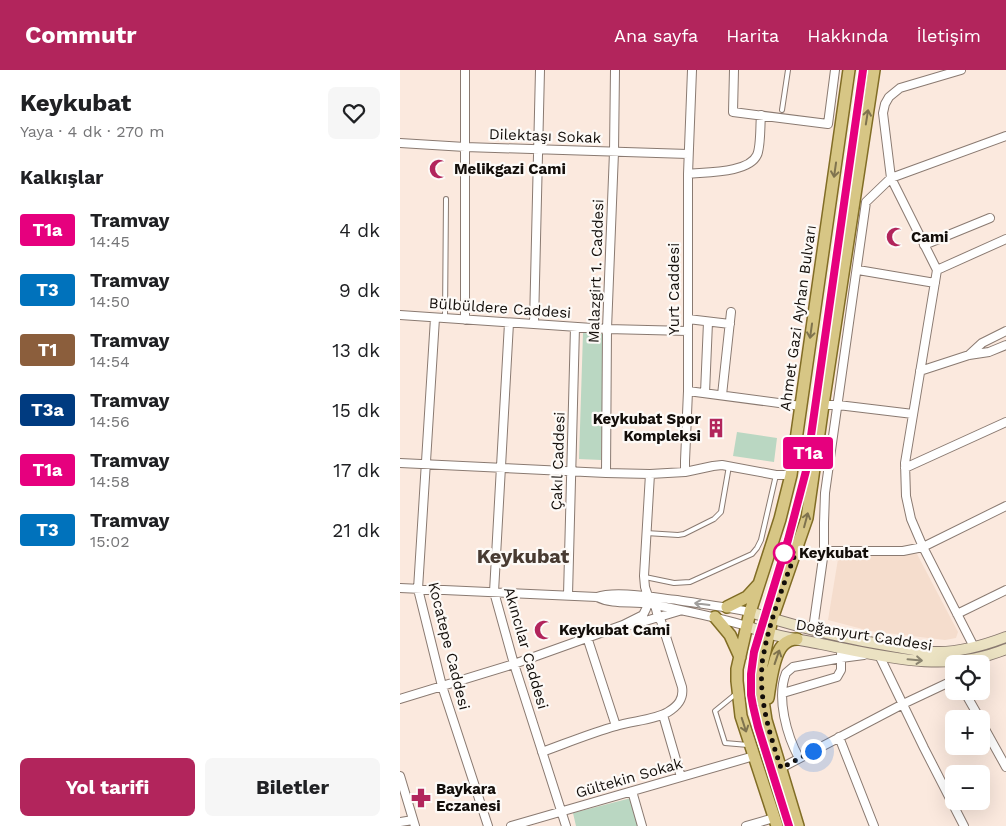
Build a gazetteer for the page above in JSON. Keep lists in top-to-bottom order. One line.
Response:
{"streets":{"main road":["Ahmet Gazi Ayhan Bulvarı"],"street":["Dilektaşı Sokak","Malazgirt 1. Caddesi","Yurt Caddesi","Bülbüldere Caddesi","Çakıl Caddesi","Doğanyurt Caddesi","Kocatepe Caddesi","Akıncılar Caddesi","Gültekin Sokak"]},"crossings":[["Dilektaşı Sokak","Malazgirt 1. Caddesi"],["Dilektaşı Sokak","Yurt Caddesi"],["Malazgirt 1. Caddesi","Bülbüldere Caddesi"],["Yurt Caddesi","Bülbüldere Caddesi"],["Bülbüldere Caddesi","Çakıl Caddesi"],["Bülbüldere Caddesi","Kocatepe Caddesi"],["Bülbüldere Caddesi","Akıncılar Caddesi"],["Ahmet Gazi Ayhan Bulvarı","Doğanyurt Caddesi"],["Ahmet Gazi Ayhan Bulvarı","Gültekin Sokak"],["Akıncılar Caddesi","Gültekin Sokak"]],"districts":["Keykubat"],"places":{"mosque":["Melikgazi Cami","Cami","Keykubat Cami"],"building":["Keykubat Spor Kompleksi"],"other":["Keykubat"],"pharmacy":["Baykara Eczanesi"]},"lines":["tram line T1a"],"page":{"header":"Commutr","nav":["Ana sayfa","Harita","Hakkında","İletişim"],"heading":[["Keykubat","Yaya · 4 dk · 270 m"],"Kalkışlar"],"on_map":"T1a","list":[{"mark":"T1a","name":"Tramvay","note":"14:45","value":"4 dk"},{"mark":"T3","name":"Tramvay","note":"14:50","value":"9 dk"},{"mark":"T1","name":"Tramvay","note":"14:54","value":"13 dk"},{"mark":"T3a","name":"Tramvay","note":"14:56","value":"15 dk"},{"mark":"T1a","name":"Tramvay","note":"14:58","value":"17 dk"},{"mark":"T3","name":"Tramvay","note":"15:02","value":"21 dk"}],"map_buttons":["+","−"],"buttons":["Yol tarifi","Biletler"]}}
